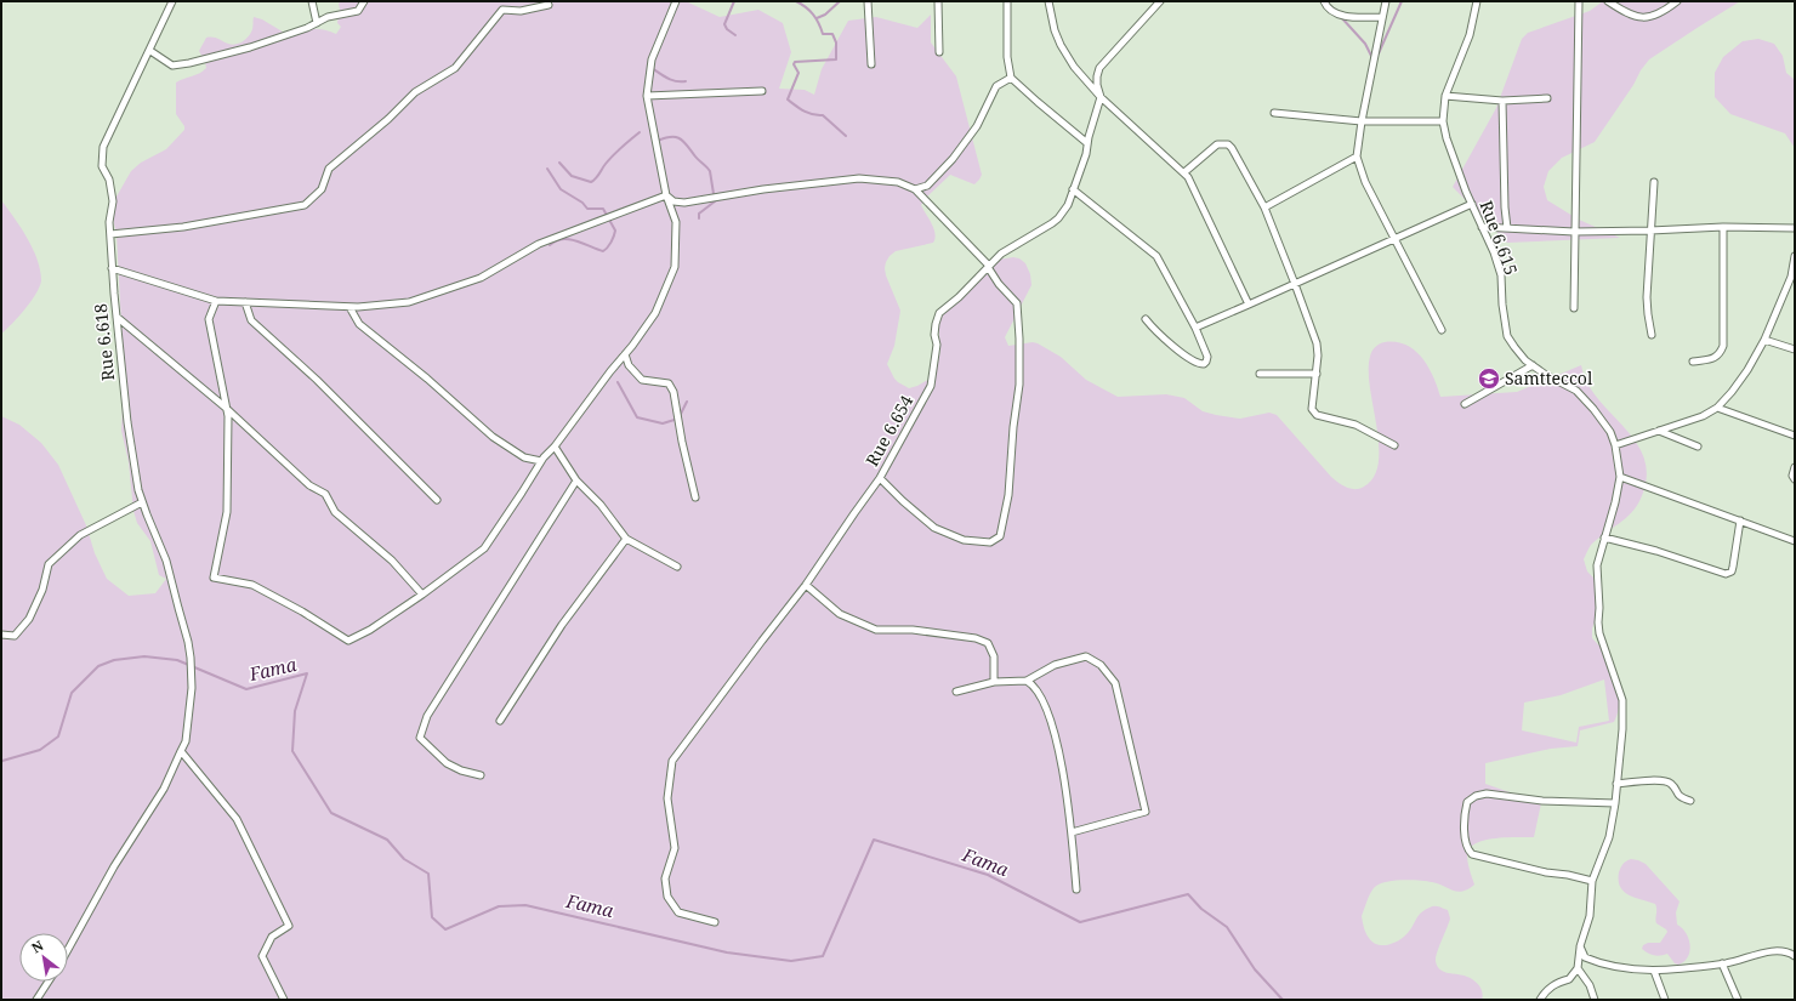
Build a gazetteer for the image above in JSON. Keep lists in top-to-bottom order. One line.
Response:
{"streets":{"street":["Rue 6.615","Rue 6.618","Rue 6.654"]},"water":["Fama"],"places":{"school or university":["Samtteccol"]},"north":"top left"}
